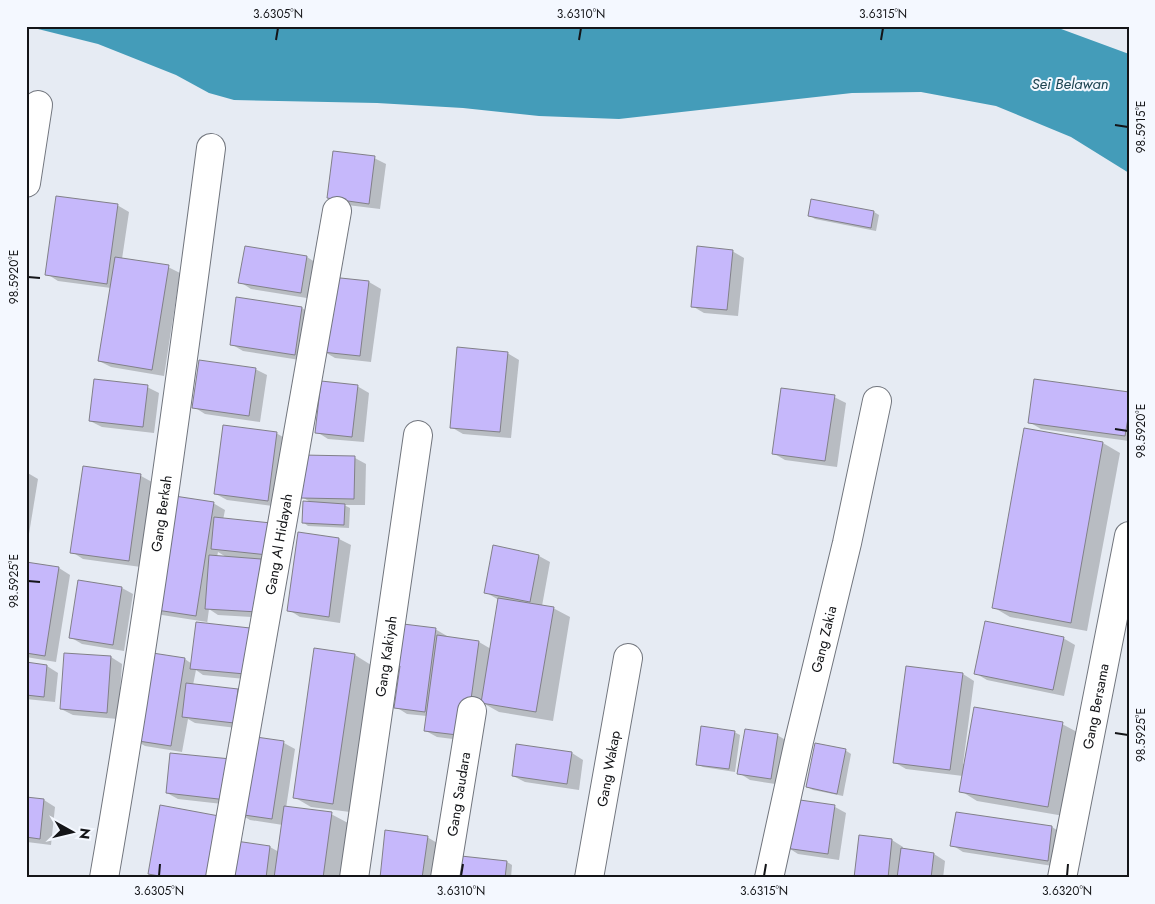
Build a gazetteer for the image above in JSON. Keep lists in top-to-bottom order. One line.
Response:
{"streets":{"street":["Gang Berkah","Gang Al Hidayah","Gang Zakia","Gang Kakiyah","Gang Bersama","Gang Wakap","Gang Saudara"]},"water":["Sei Belawan"],"north":"right","coordinates":["3.6305°N","3.6310°N","3.6315°N","98.5915°E","98.5920°E","98.5925°E","3.6320°N"]}
